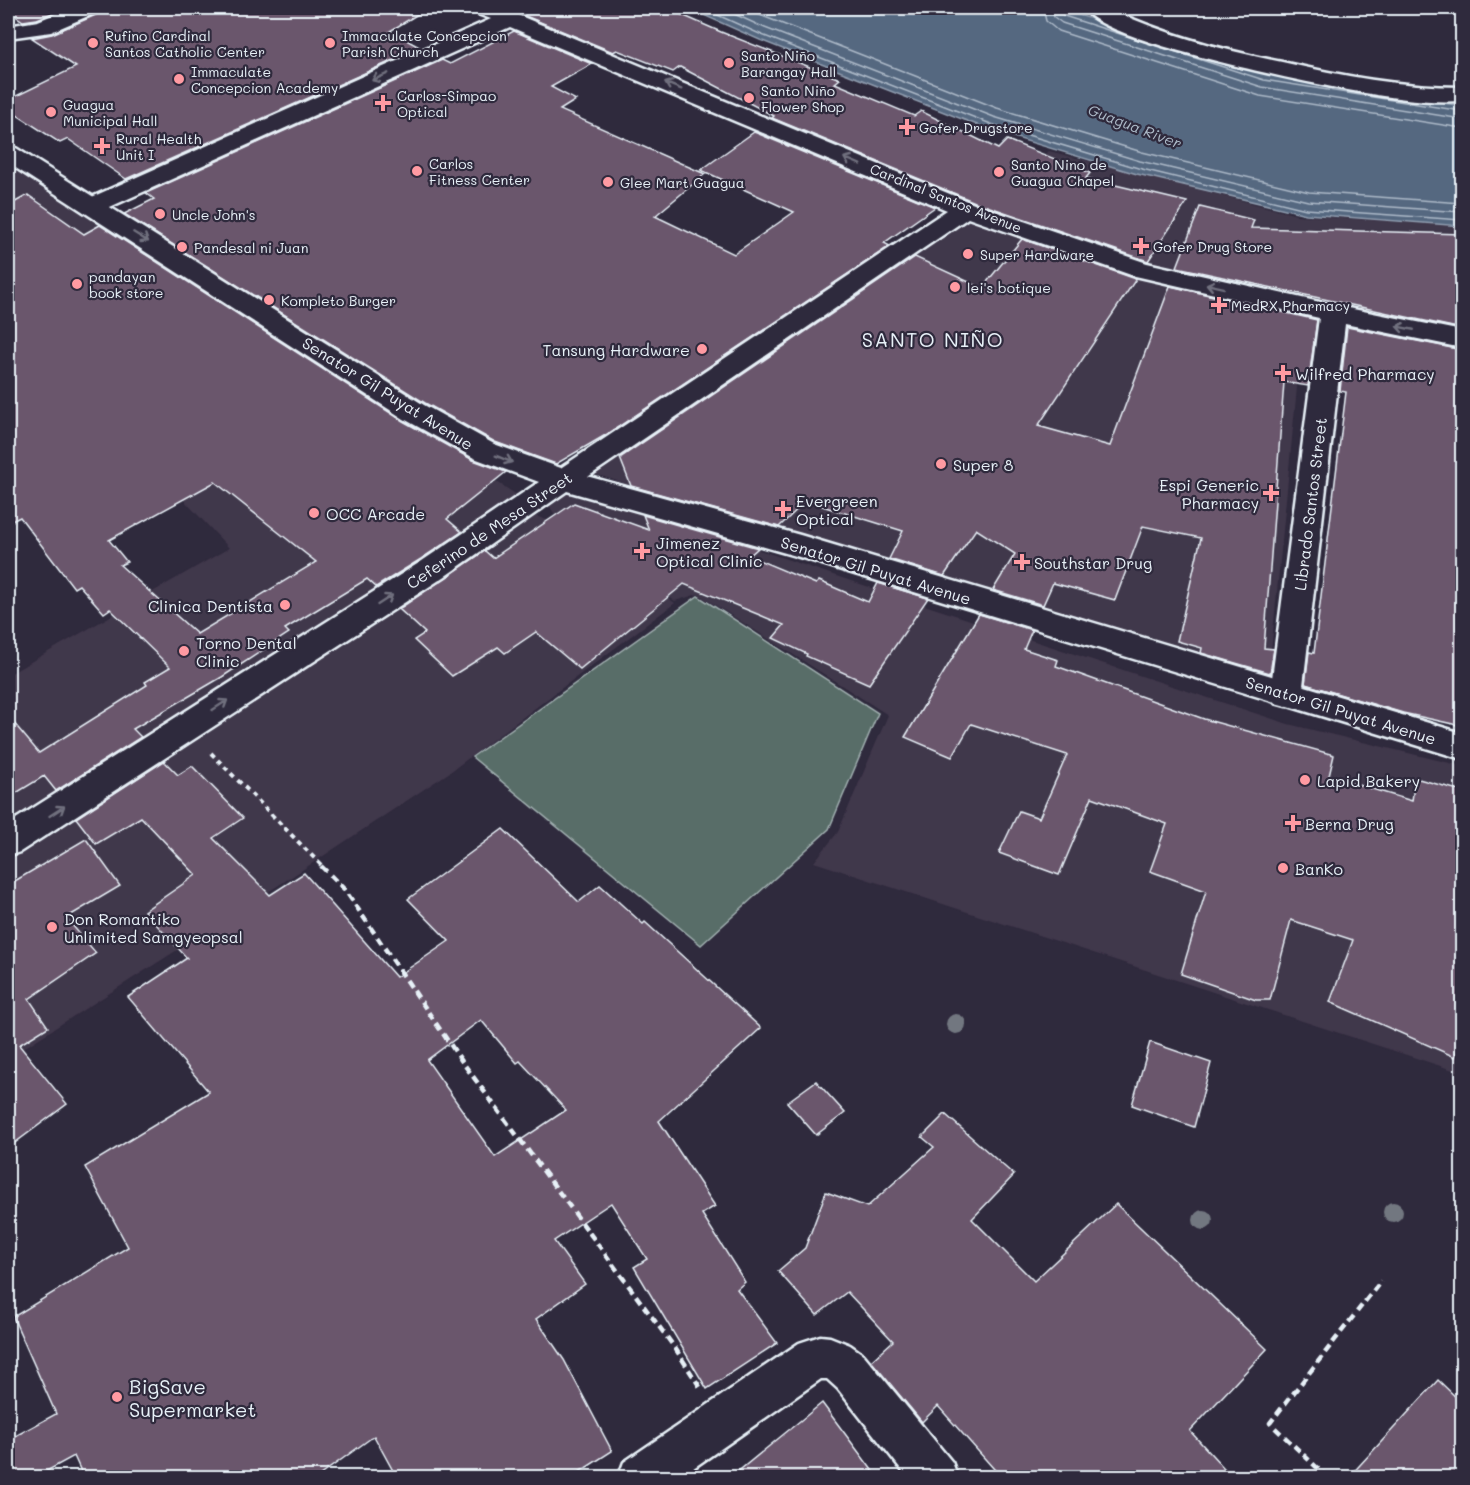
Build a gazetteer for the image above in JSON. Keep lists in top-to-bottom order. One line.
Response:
{"streets":{"street":["Cardinal Santos Avenue","Senator Gil Puyat Avenue","Librado Santos Street","Ceferino de Mesa Street"]},"crossings":[["Cardinal Santos Avenue","Librado Santos Street"],["Cardinal Santos Avenue","Ceferino de Mesa Street"],["Senator Gil Puyat Avenue","Librado Santos Street"],["Senator Gil Puyat Avenue","Ceferino de Mesa Street"]],"one_way":["Ceferino de Mesa Street"],"districts":["SANTO NIÑO"],"water":["Guagua River"],"places":{"other":["Rufino Cardinal Santos Catholic Center","Immaculate Concepcion Parish Church","Santo Niño Barangay Hall","Immaculate Concepcion Academy","Santo Niño Flower Shop","Guagua Municipal Hall","Carlos Fitness Center","Santo Nino de Guagua Chapel","Glee Mart Guagua","Uncle John's","Pandesal ni Juan","Super Hardware","pandayan book store","lei's botique","Kompleto Burger","Tansung Hardware","Super 8","OCC Arcade","Clinica Dentista","Torno Dental Clinic","Lapid Bakery","BanKo","Don Romantiko Unlimited Samgyeopsal","BigSave Supermarket"],"health":["Carlos-Simpao Optical","Gofer Drugstore","Rural Health Unit I","Gofer Drug Store","MedRX Pharmacy","Wilfred Pharmacy","Espi Generic Pharmacy","Evergreen Optical","Jimenez Optical Clinic","Southstar Drug","Berna Drug"]}}
